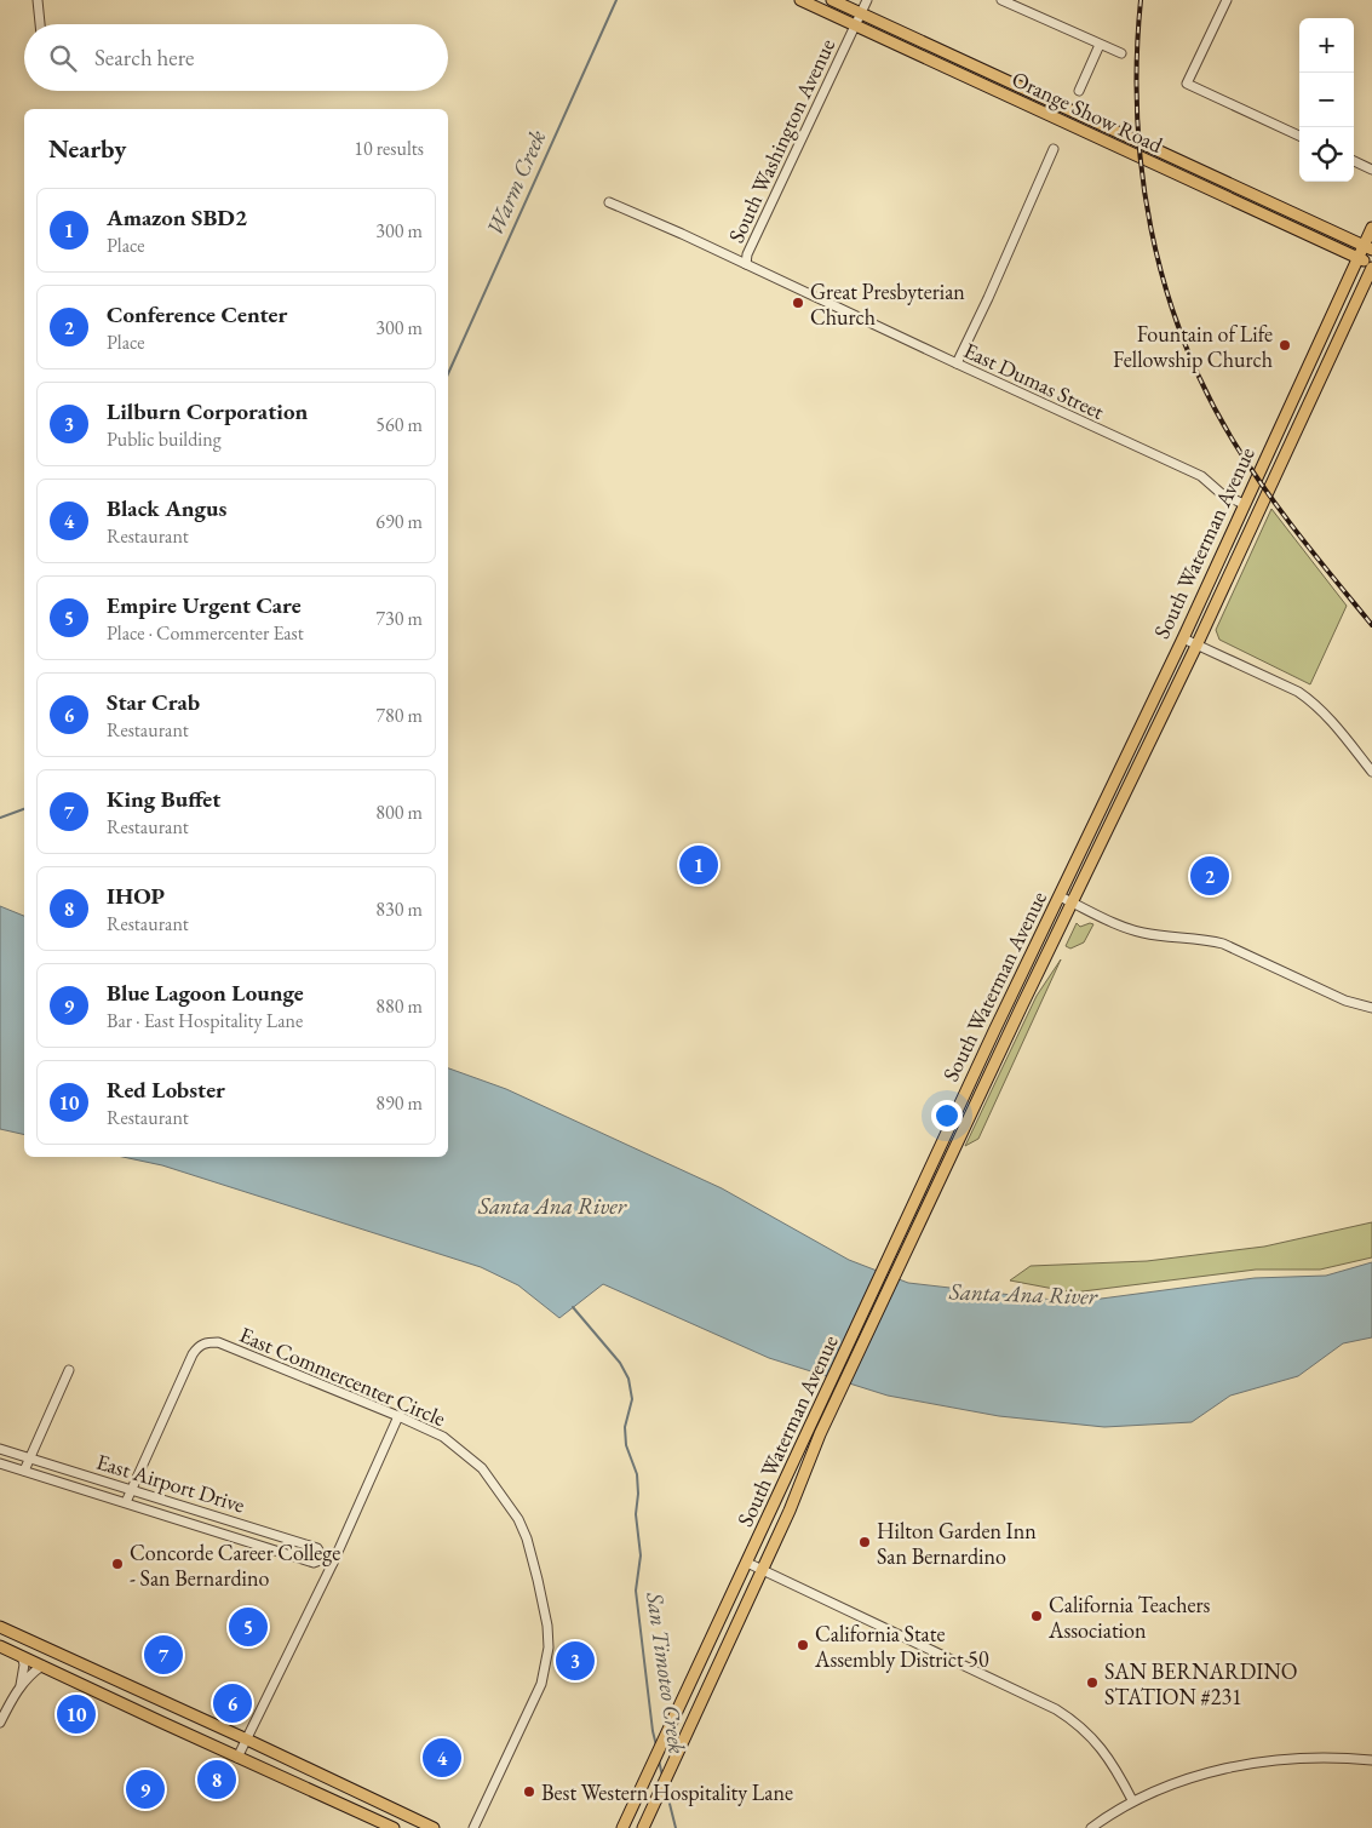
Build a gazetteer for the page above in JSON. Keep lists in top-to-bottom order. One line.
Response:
{"streets":{"main road":["Orange Show Road","South Waterman Avenue"],"street":["South Washington Avenue","East Dumas Street","East Commercenter Circle","East Airport Drive"]},"crossings":[["Orange Show Road","South Washington Avenue"],["Orange Show Road","South Waterman Avenue"],["South Washington Avenue","East Dumas Street"],["East Dumas Street","South Waterman Avenue"],["East Commercenter Circle","East Airport Drive"]],"water":["Warm Creek","Santa Ana River","San Timoteo Creek"],"places":["Great Presbyterian Church","Fountain of Life Fellowship Church","Hilton Garden Inn San Bernardino","Concorde Career College - San Bernardino","California Teachers Association","California State Assembly District 50","SAN BERNARDINO STATION #231","Best Western Hospitality Lane"],"page":{"map_buttons":["+","−"],"search":"Search here","heading":["Nearby","10 results"],"list":[{"mark":"1","name":"Amazon SBD2","note":"Place","value":"300 m"},{"mark":"2","name":"Conference Center","note":"Place","value":"300 m"},{"mark":"3","name":"Lilburn Corporation","note":"Public building","value":"560 m"},{"mark":"4","name":"Black Angus","note":"Restaurant","value":"690 m"},{"mark":"5","name":"Empire Urgent Care","note":"Place · Commercenter East","value":"730 m"},{"mark":"6","name":"Star Crab","note":"Restaurant","value":"780 m"},{"mark":"7","name":"King Buffet","note":"Restaurant","value":"800 m"},{"mark":"8","name":"IHOP","note":"Restaurant","value":"830 m"},{"mark":"9","name":"Blue Lagoon Lounge","note":"Bar · East Hospitality Lane","value":"880 m"},{"mark":"10","name":"Red Lobster","note":"Restaurant","value":"890 m"}],"pins":["1","2","5","7","3","6","10","4","8","9"]}}
